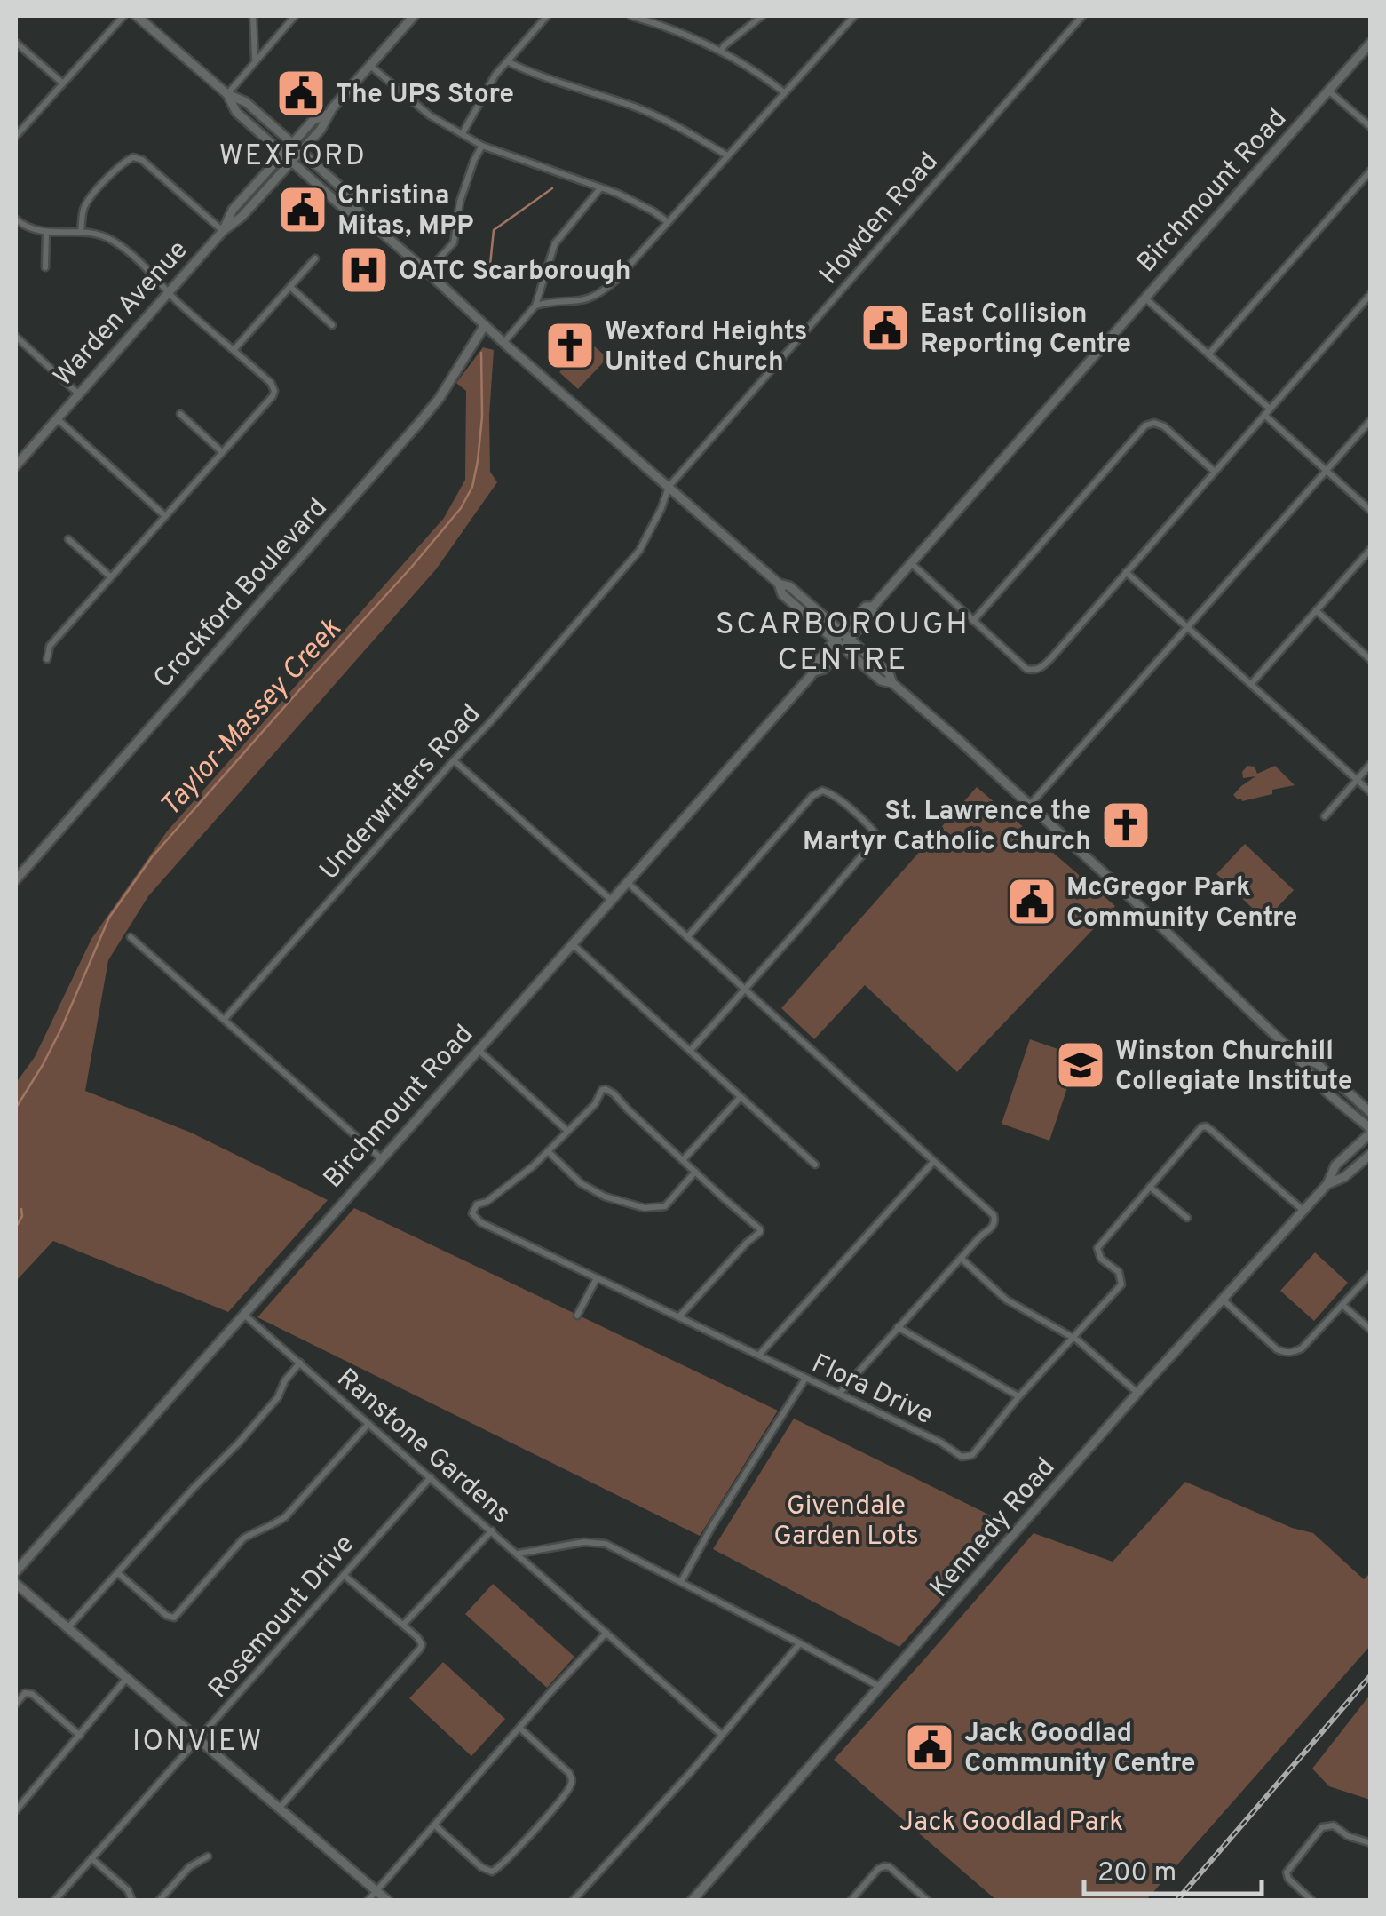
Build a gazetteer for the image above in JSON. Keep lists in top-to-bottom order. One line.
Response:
{"streets":{"main road":["Birchmount Road","Warden Avenue","Crockford Boulevard","Kennedy Road"],"street":["Howden Road","Underwriters Road","Flora Drive","Ranstone Gardens","Rosemount Drive"]},"crossings":[["Birchmount Road","Ranstone Gardens"],["Howden Road","Underwriters Road"],["Flora Drive","Kennedy Road"],["Ranstone Gardens","Kennedy Road"],["Ranstone Gardens","Rosemount Drive"]],"districts":["WEXFORD","SCARBOROUGH CENTRE","IONVIEW"],"water":["Taylor-Massey Creek"],"parks":["Givendale Garden Lots","Jack Goodlad Park"],"places":{"public building":["The UPS Store","Christina Mitas, MPP","East Collision Reporting Centre","McGregor Park Community Centre","Jack Goodlad Community Centre"],"hospital":["OATC Scarborough"],"church":["Wexford Heights United Church","St. Lawrence the Martyr Catholic Church"],"school or university":["Winston Churchill Collegiate Institute"]},"scale_bar":"200 m"}
